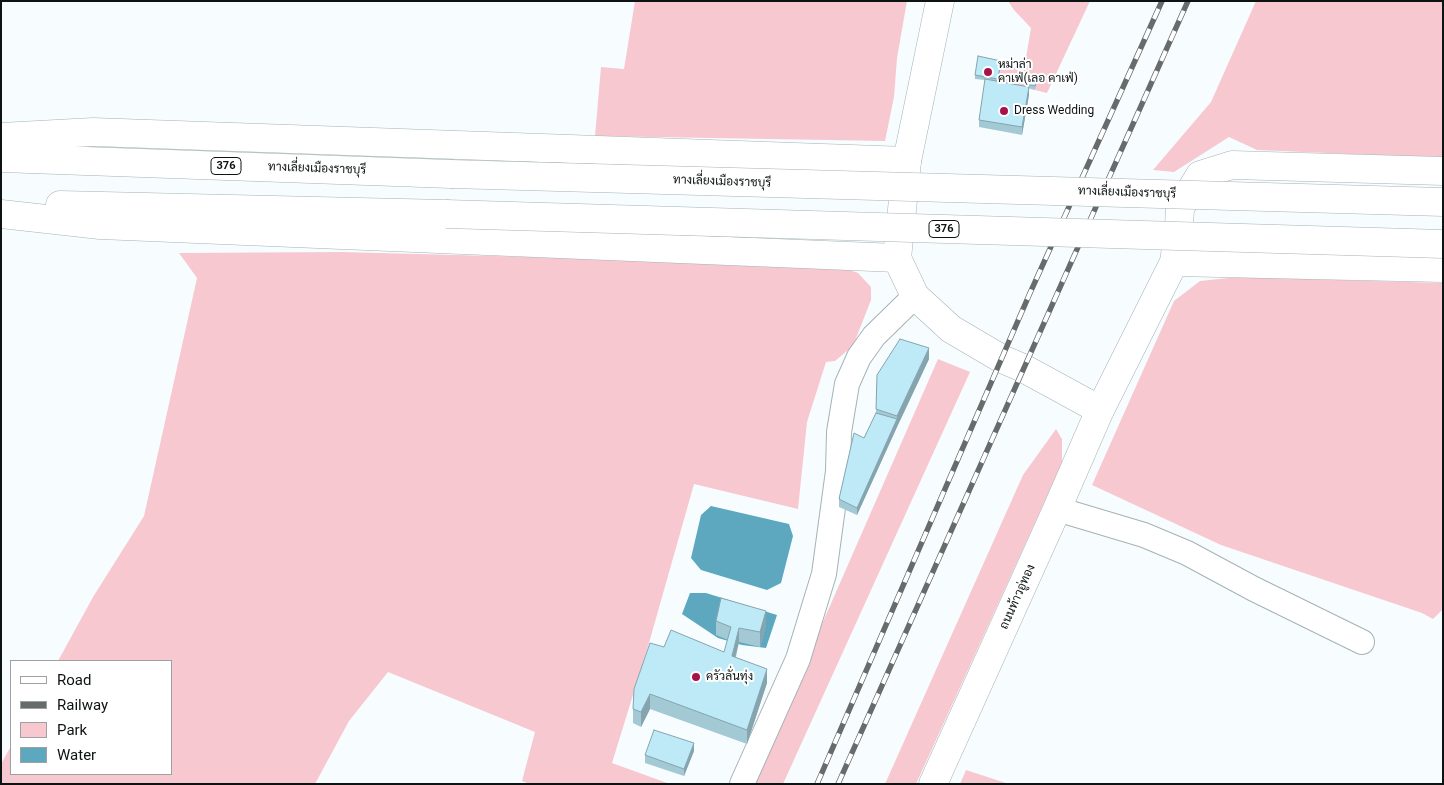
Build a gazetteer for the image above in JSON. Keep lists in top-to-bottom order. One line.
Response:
{"streets":{"main road":["376","ทางเลี่ยงเมืองราชบุรี","ถนนท้าวอู่ทอง"]},"places":["หม่าล่า คาเฟ่(เลอ คาเฟ่)","Dress Wedding","ครัวลั่นทุ่ง"],"legend":["Road","Railway","Park","Water"]}
